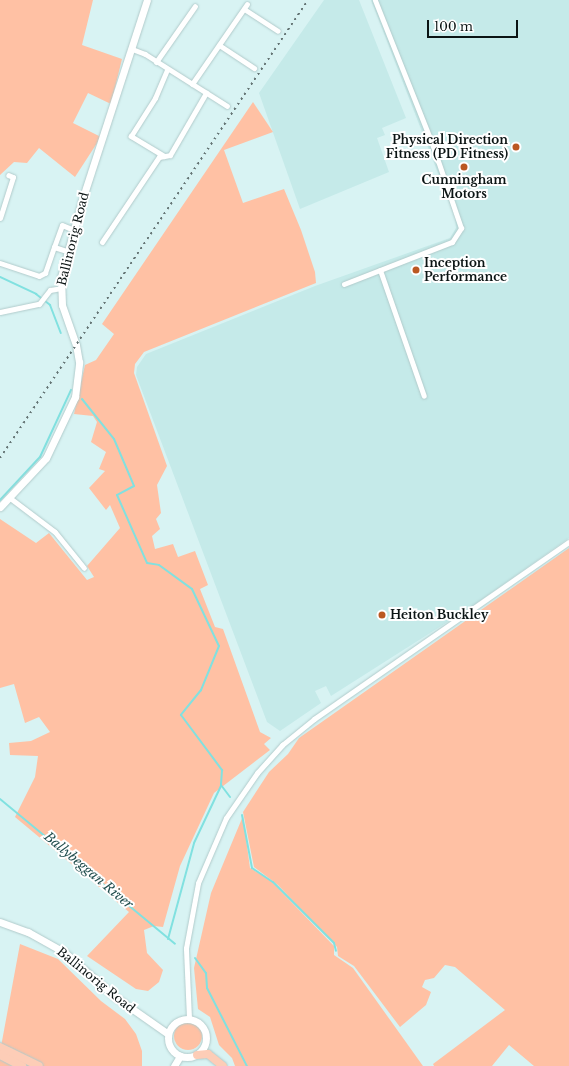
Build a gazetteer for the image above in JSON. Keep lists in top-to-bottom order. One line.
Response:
{"streets":{"street":["Ballinorig Road"]},"water":["Ballybeggan River"],"places":["Physical Direction Fitness (PD Fitness)","Cunningham Motors","Inception Performance","Heiton Buckley"],"scale_bar":"100 m"}
